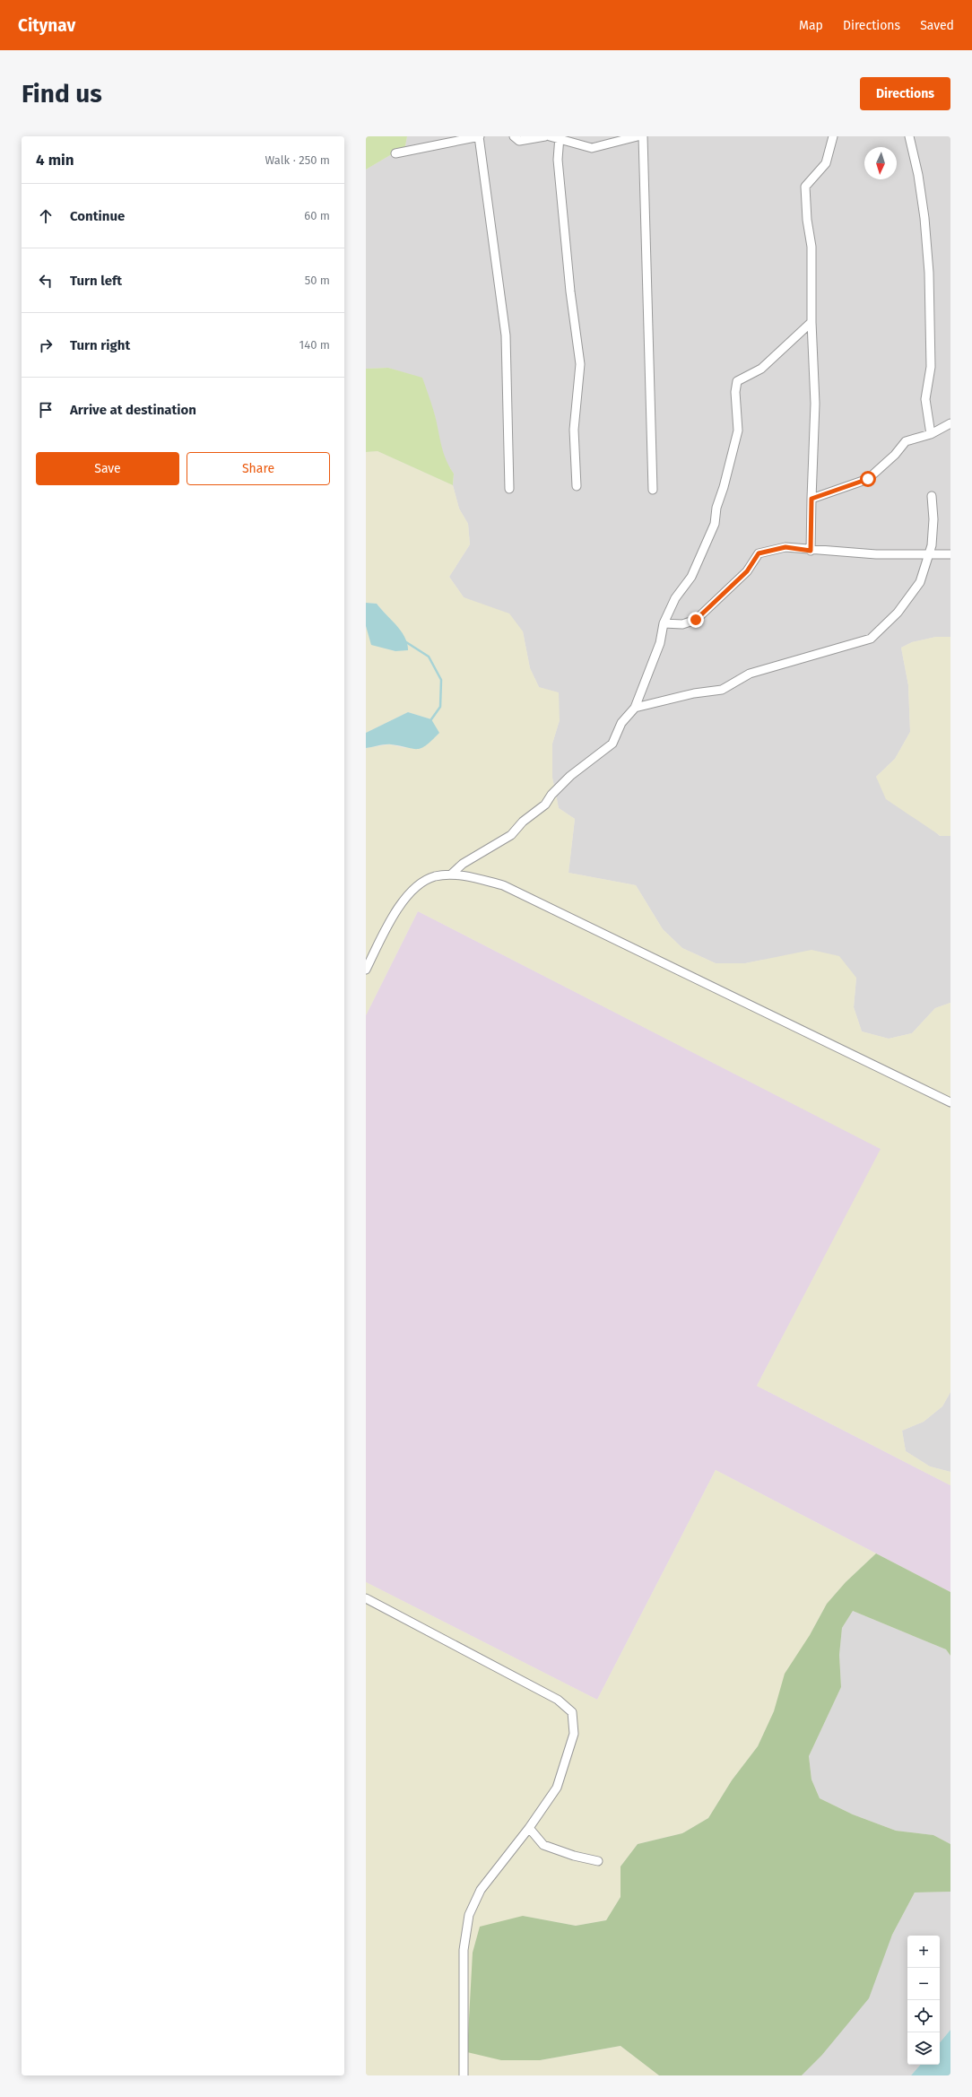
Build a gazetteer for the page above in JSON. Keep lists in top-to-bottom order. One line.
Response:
{"north":"bottom","page":{"header":"Citynav","nav":["Map","Directions","Saved"],"buttons":["Directions",["Save","Share"]],"title":"Find us","heading":["4 min","Walk · 250 m"],"list":[["Continue","60 m"],["Turn left","50 m"],["Turn right","140 m"],"Arrive at destination"],"map_buttons":["+","−"]}}
